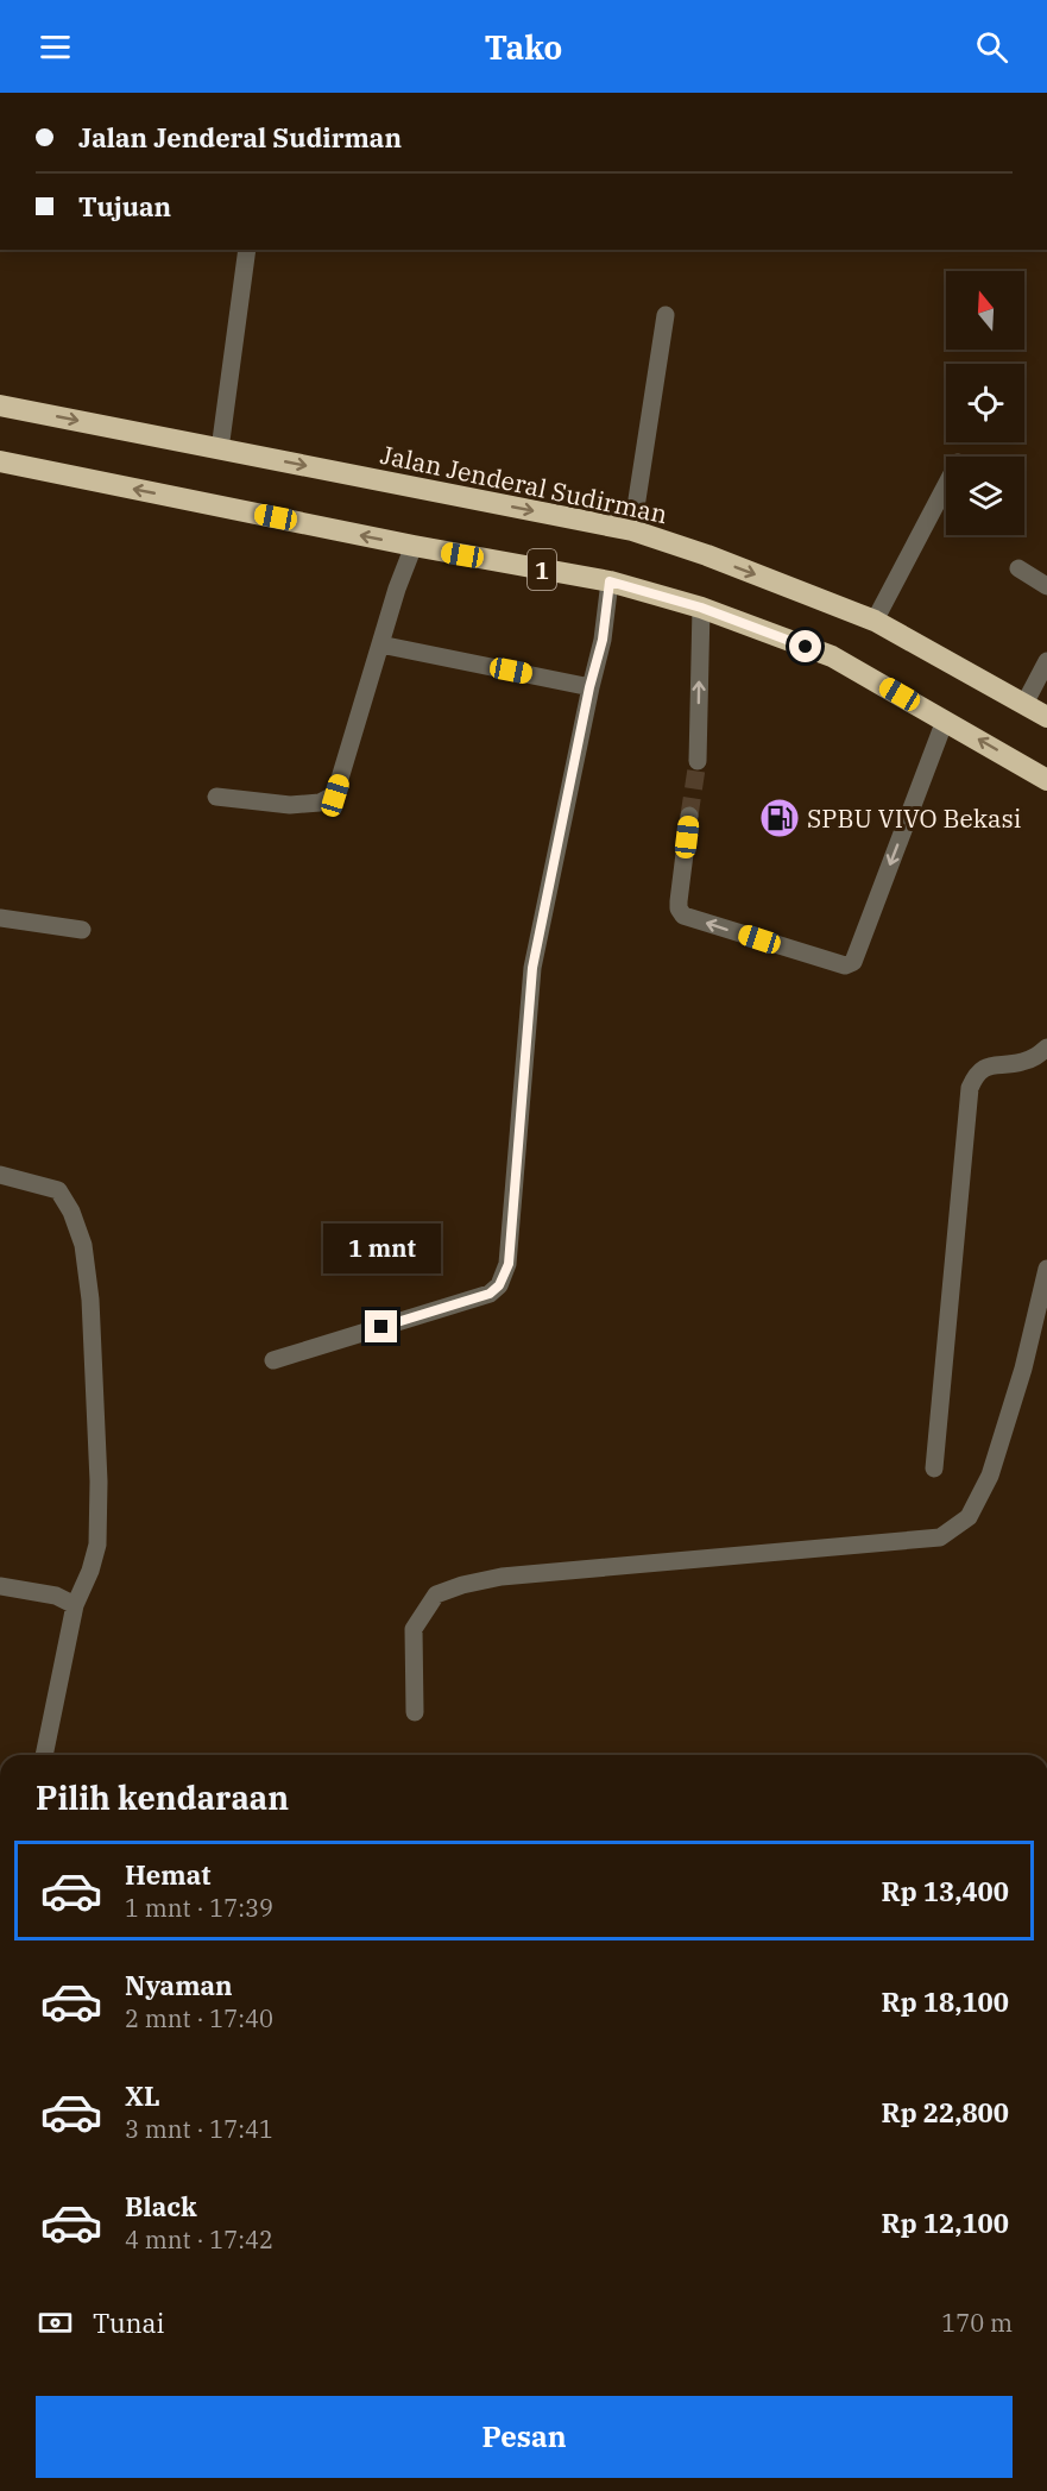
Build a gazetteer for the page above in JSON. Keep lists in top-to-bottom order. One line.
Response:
{"streets":{"highway":["Jalan Jenderal Sudirman","1"]},"places":{"fuel station":["SPBU VIVO Bekasi"]},"north":"top","page":{"header":"Tako","banner":["Jalan Jenderal Sudirman","Tujuan"],"bubble":"1 mnt","heading":"Pilih kendaraan","list":[{"name":"Hemat","note":"1 mnt · 17:39","value":"Rp 13,400"},{"name":"Nyaman","note":"2 mnt · 17:40","value":"Rp 18,100"},{"name":"XL","note":"3 mnt · 17:41","value":"Rp 22,800"},{"name":"Black","note":"4 mnt · 17:42","value":"Rp 12,100"}],"pay":["Tunai","170 m"],"buttons":"Pesan"}}
